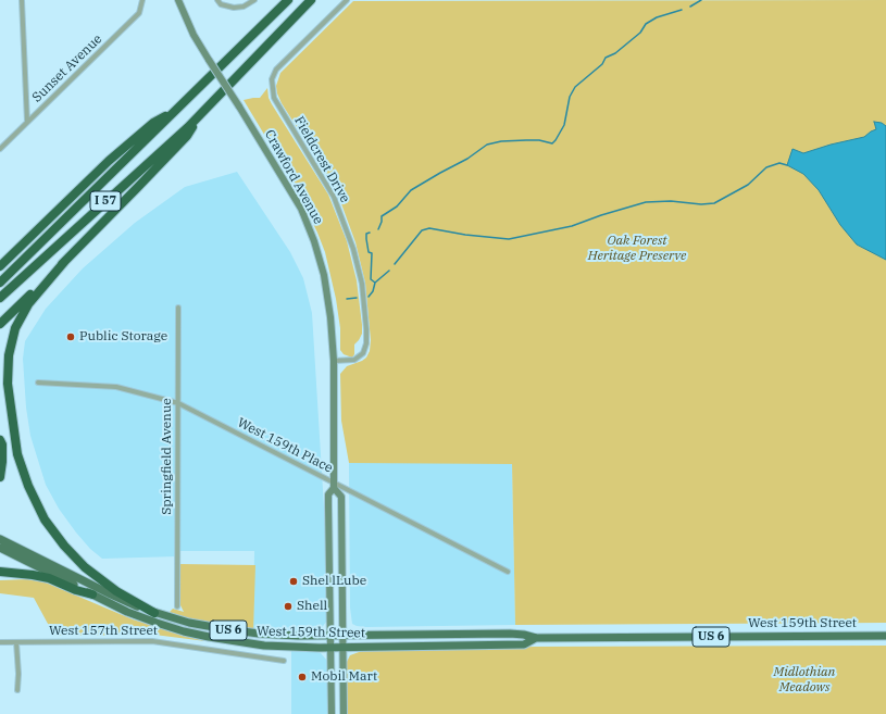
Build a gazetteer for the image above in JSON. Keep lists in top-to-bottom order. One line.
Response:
{"streets":{"highway":["I 57"],"main road":["Crawford Avenue","West 159th Street","US 6"],"street":["Sunset Avenue","Fieldcrest Drive","West 159th Place","Springfield Avenue","West 157th Street"]},"crossings":[["Fieldcrest Drive","Crawford Avenue"],["Crawford Avenue","West 159th Place"],["Crawford Avenue","West 159th Street"],["West 159th Place","Springfield Avenue"]],"parks":["Oak Forest Heritage Preserve","Midlothian Meadows"],"places":["Public Storage","Shel lLube","Shell","Mobil Mart"]}
